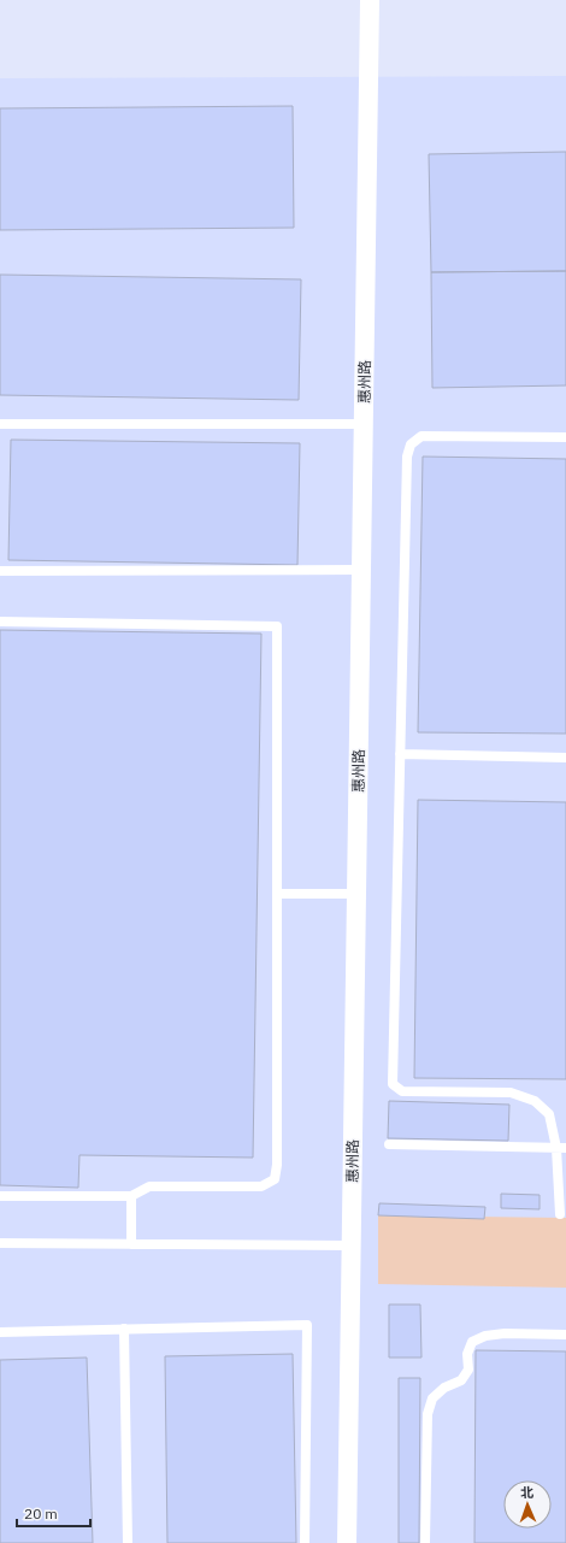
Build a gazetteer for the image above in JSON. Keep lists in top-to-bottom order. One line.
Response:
{"streets":{"street":["惠州路"]},"scale_bar":"20 m","north":"top"}
